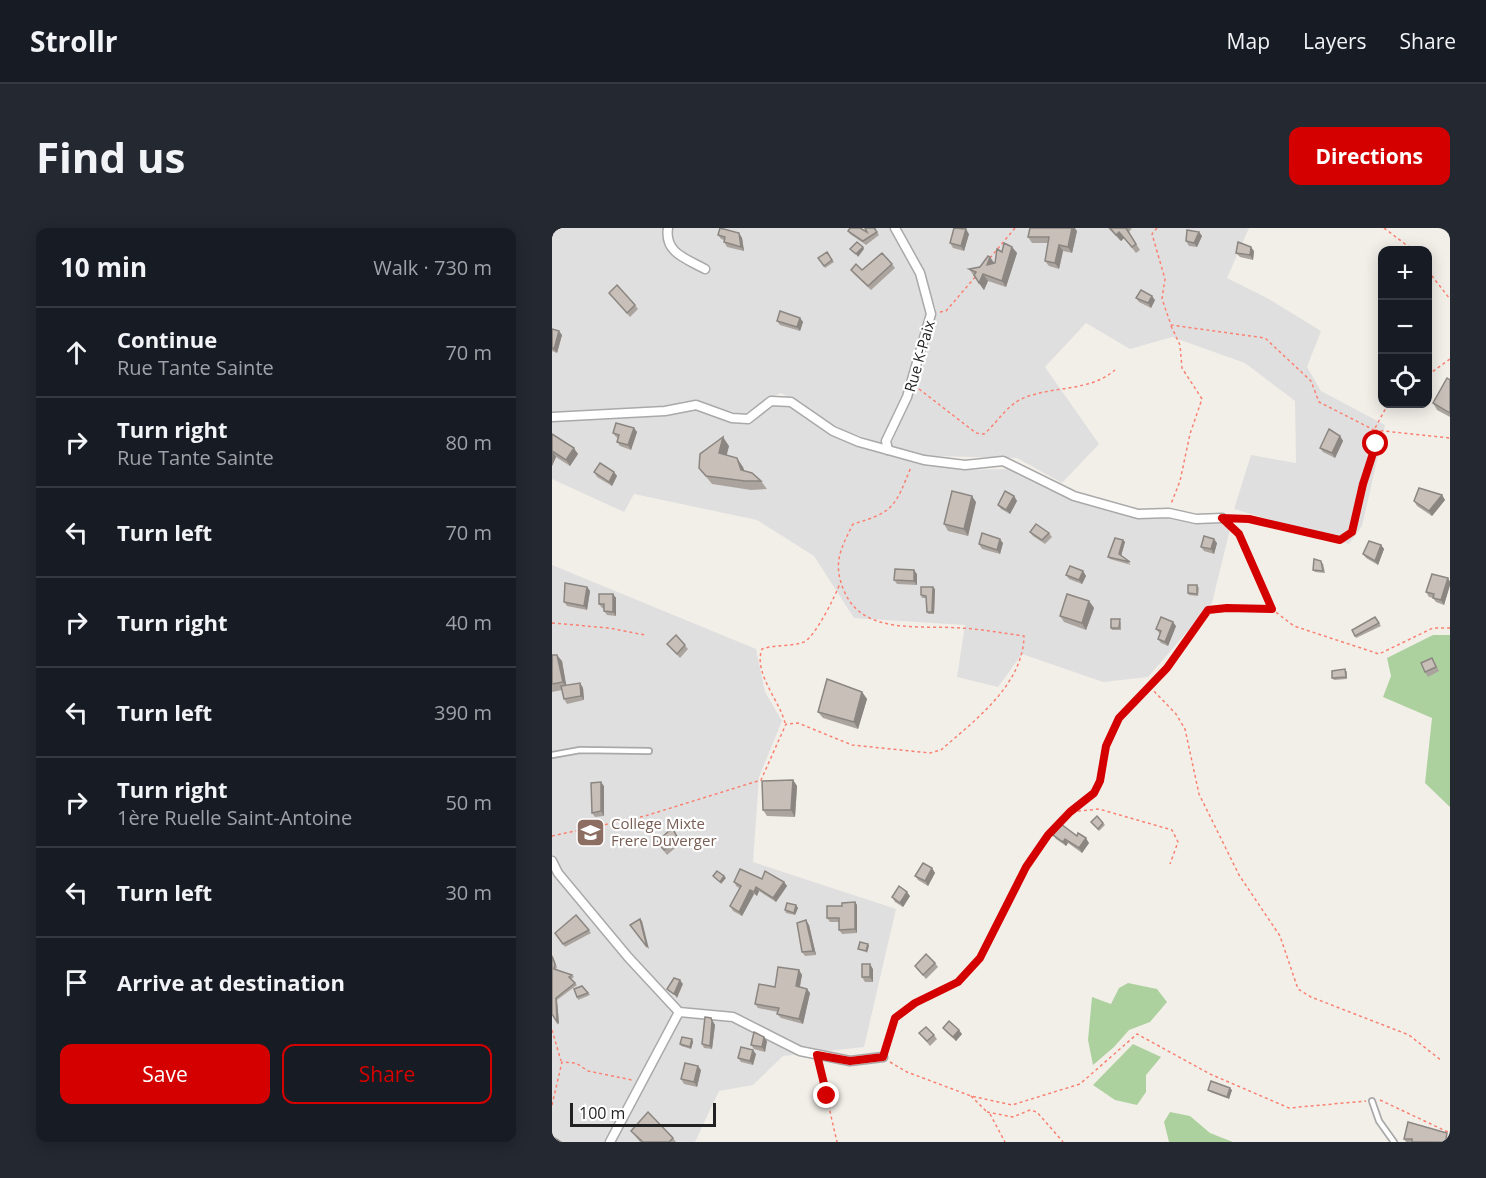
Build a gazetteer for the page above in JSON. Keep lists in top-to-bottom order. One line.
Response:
{"streets":{"street":["Rue K-Paix"]},"places":{"school or university":["College Mixte Frere Duverger"]},"scale_bar":"100 m","page":{"header":"Strollr","nav":["Map","Layers","Share"],"buttons":["Directions",["Save","Share"]],"title":"Find us","heading":["10 min","Walk · 730 m"],"map_buttons":["+","−"],"list":[["Continue","Rue Tante Sainte","70 m"],["Turn right","Rue Tante Sainte","80 m"],["Turn left","70 m"],["Turn right","40 m"],["Turn left","390 m"],["Turn right","1ère Ruelle Saint-Antoine","50 m"],["Turn left","30 m"],"Arrive at destination"],"scale":"100 m"}}
